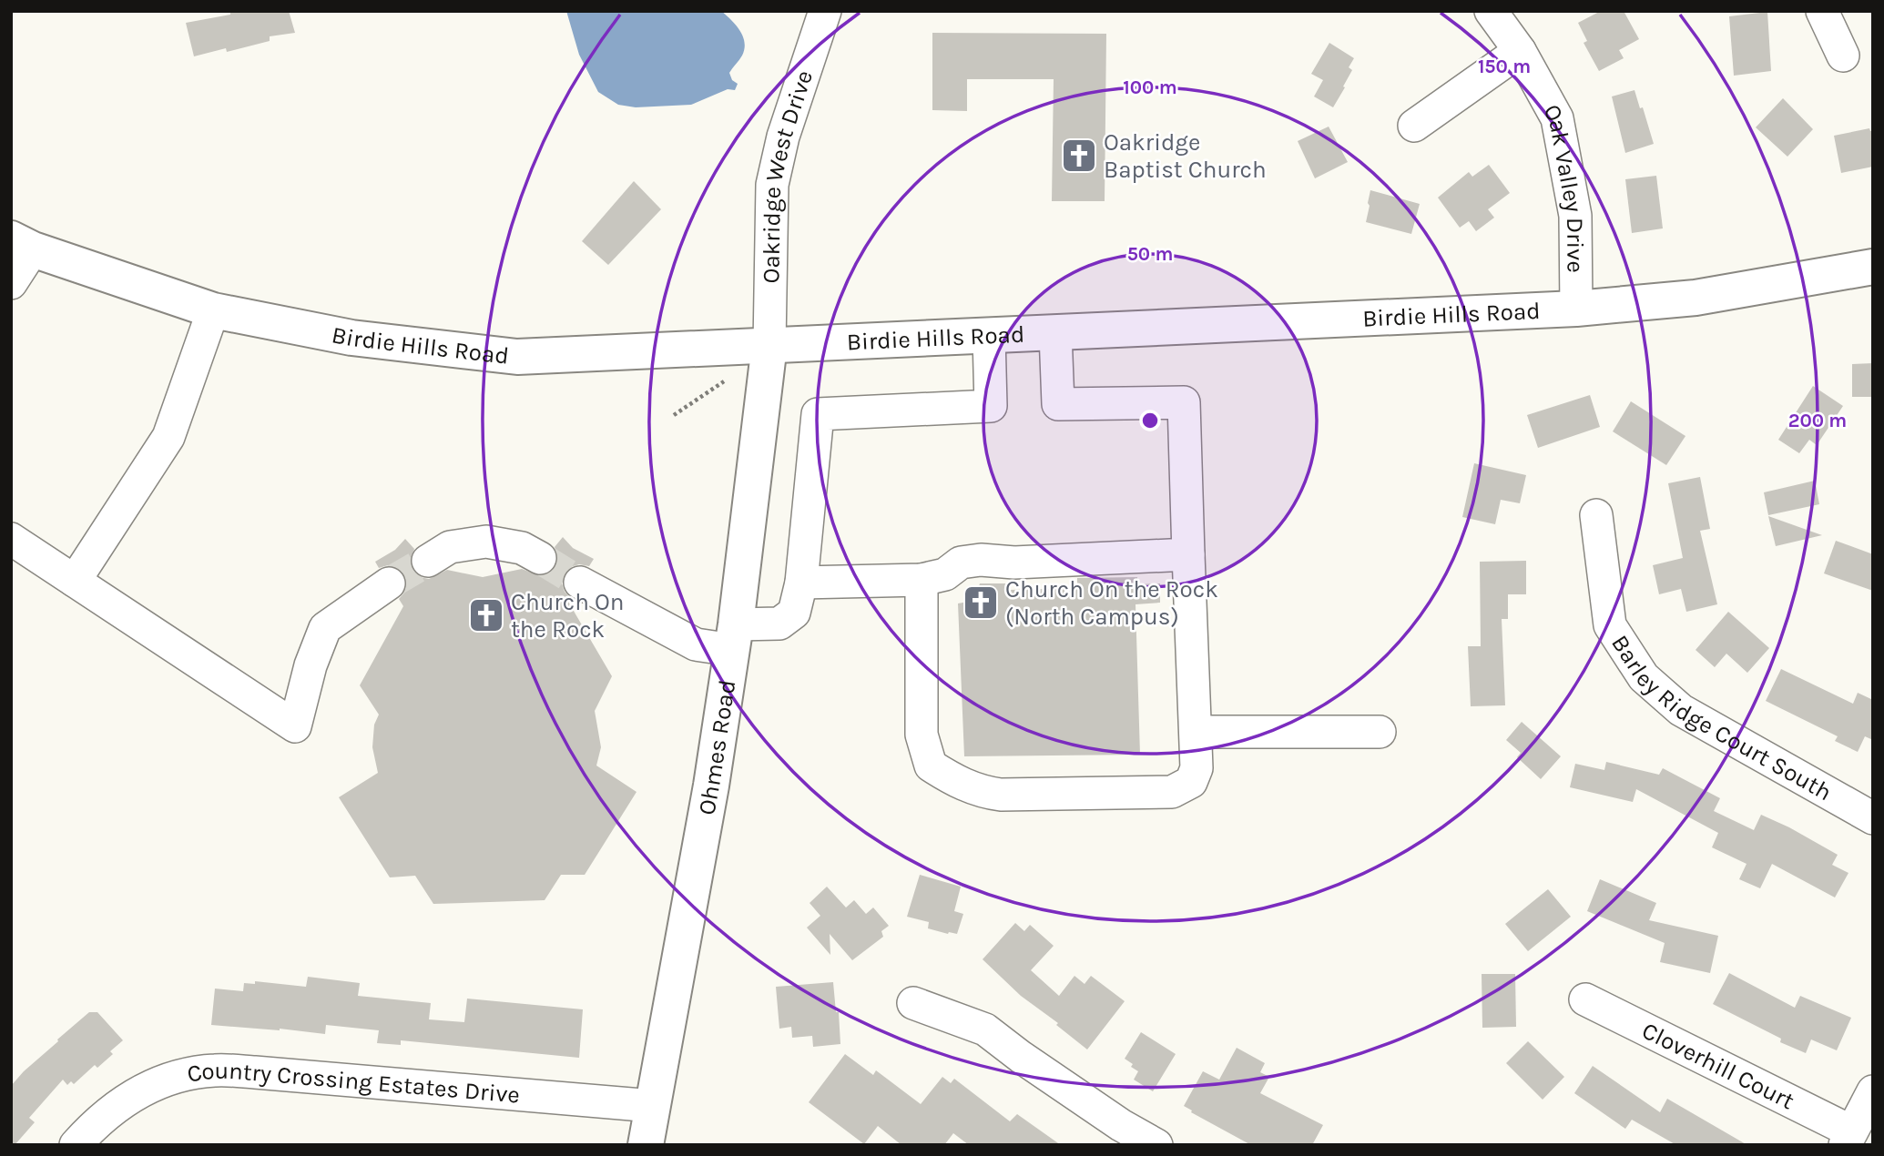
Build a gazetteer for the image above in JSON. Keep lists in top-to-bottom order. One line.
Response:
{"streets":{"main road":["Birdie Hills Road","Ohmes Road"],"street":["Oakridge West Drive","Oak Valley Drive","Barley Ridge Court South","Cloverhill Court","Country Crossing Estates Drive"]},"crossings":[["Oakridge West Drive","Birdie Hills Road"],["Oakridge West Drive","Ohmes Road"],["Oak Valley Drive","Birdie Hills Road"],["Birdie Hills Road","Ohmes Road"],["Ohmes Road","Country Crossing Estates Drive"]],"places":{"church":["Oakridge Baptist Church","Church On the Rock (North Campus)","Church On the Rock"]},"rings":["150 m","100 m","50 m","200 m"]}
